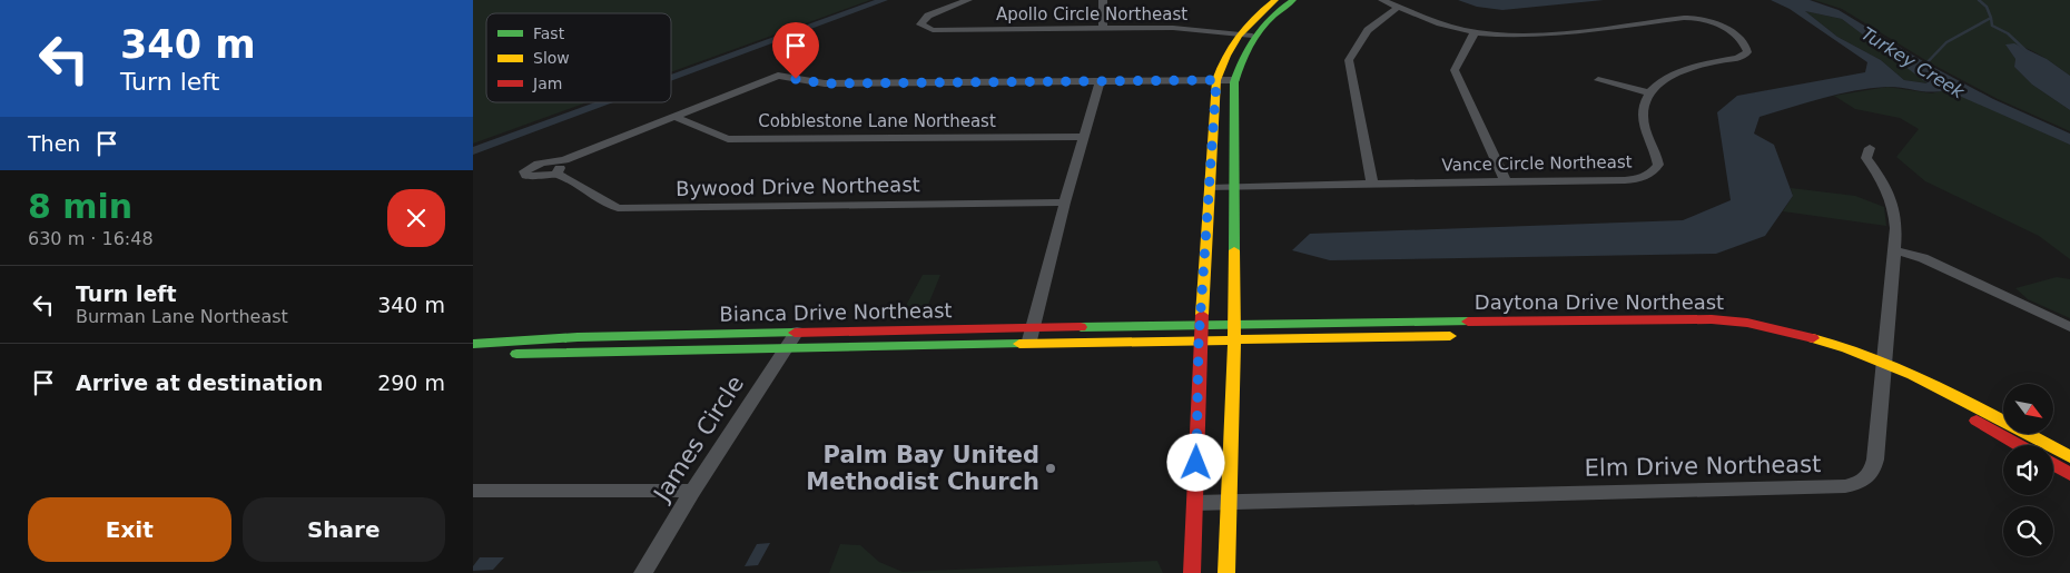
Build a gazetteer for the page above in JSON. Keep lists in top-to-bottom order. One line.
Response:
{"streets":{"street":["Apollo Circle Northeast","Cobblestone Lane Northeast","Vance Circle Northeast","Bywood Drive Northeast","Daytona Drive Northeast","Bianca Drive Northeast","James Circle","Elm Drive Northeast"]},"crossings":[["Daytona Drive Northeast","Bianca Drive Northeast"],["Daytona Drive Northeast","Elm Drive Northeast"],["Bianca Drive Northeast","James Circle"]],"water":["Turkey Creek"],"places":["Palm Bay United Methodist Church"],"legend":["Fast","Slow","Jam"],"north":"bottom right","page":{"turn":["340 m","Turn left"],"then":"Then","heading":["8 min","630 m · 16:48"],"list":[{"name":"Turn left","note":"Burman Lane Northeast","value":"340 m"},{"name":"Arrive at destination","value":"290 m"}],"buttons":["Exit","Share"]}}
